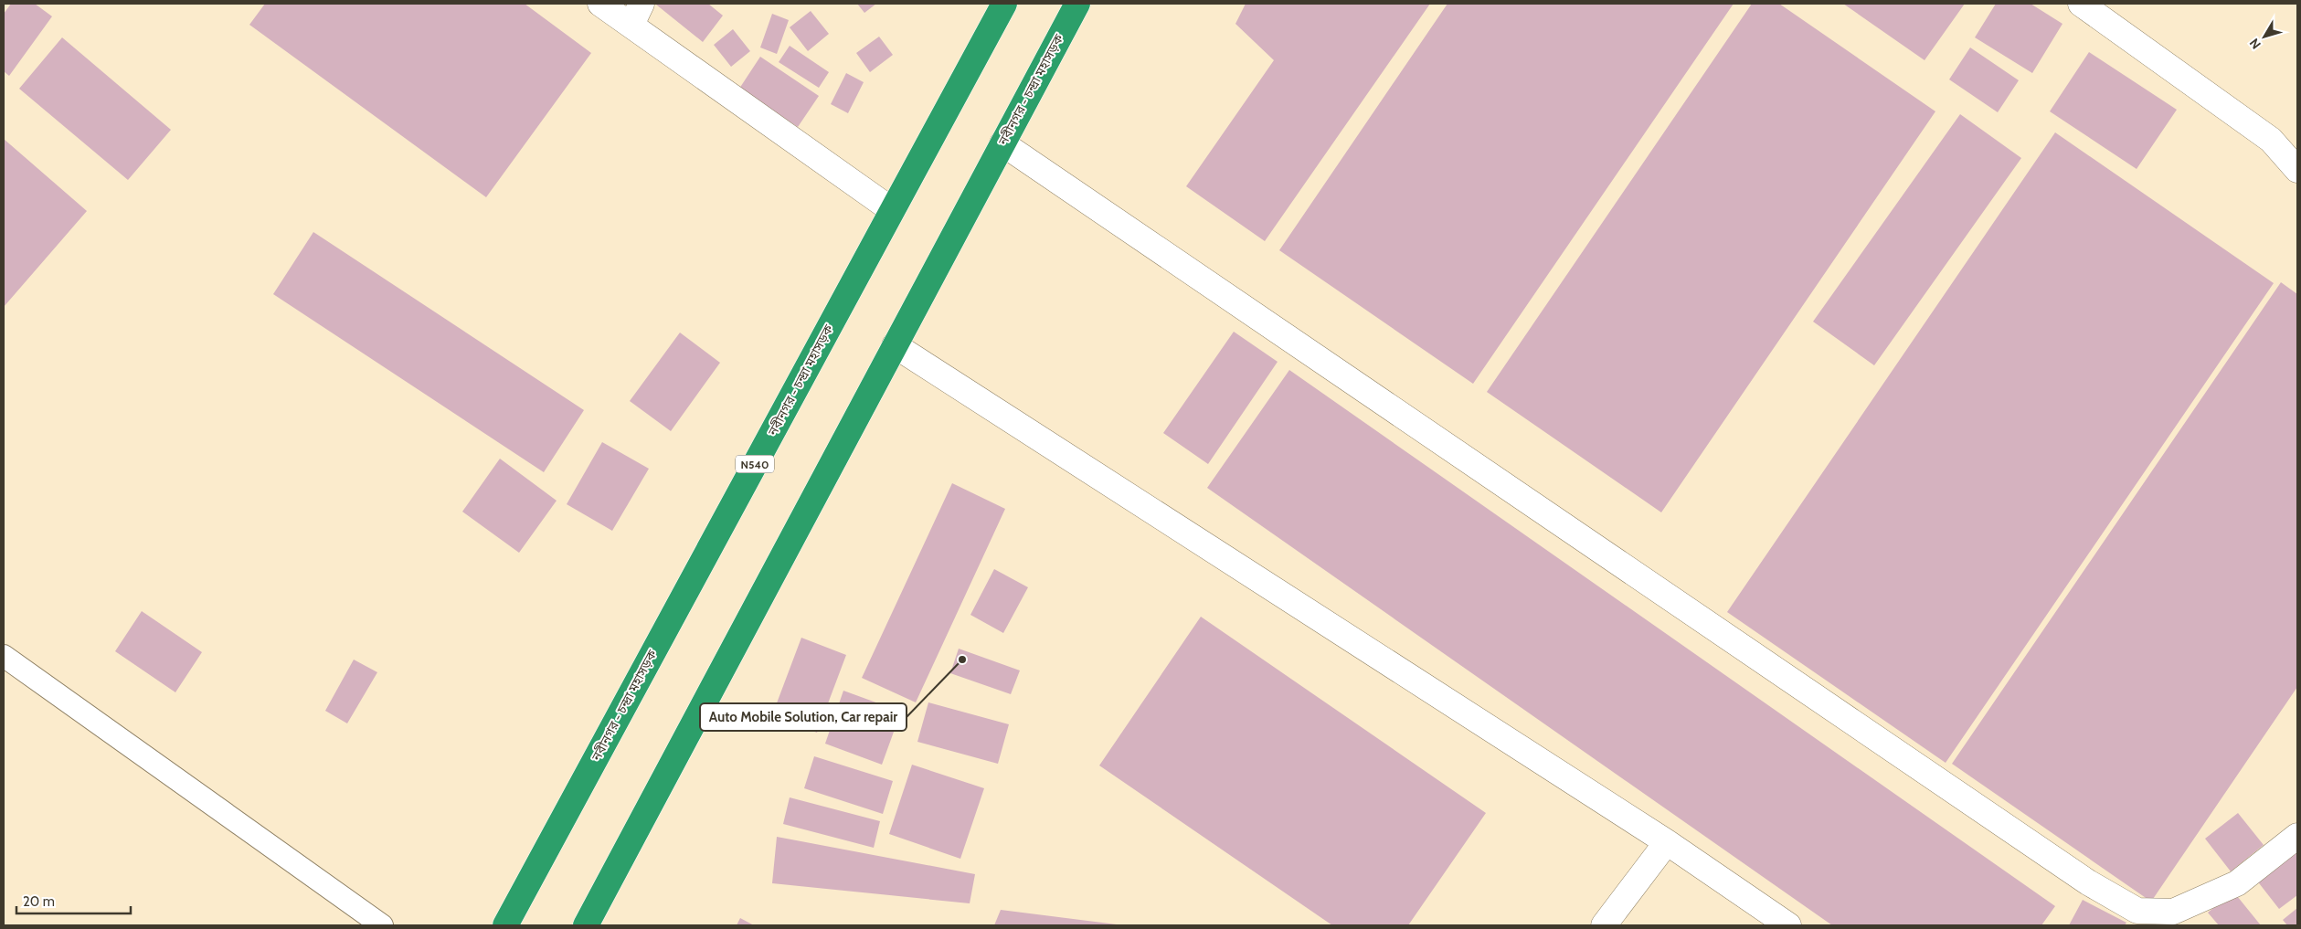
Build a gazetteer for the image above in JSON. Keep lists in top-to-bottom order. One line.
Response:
{"streets":{"highway":["নবীনগর - চন্দ্রা মহাসড়ক","N540"]},"places":["Auto Mobile Solution, Car repair"],"scale_bar":"20 m","north":"bottom left"}
